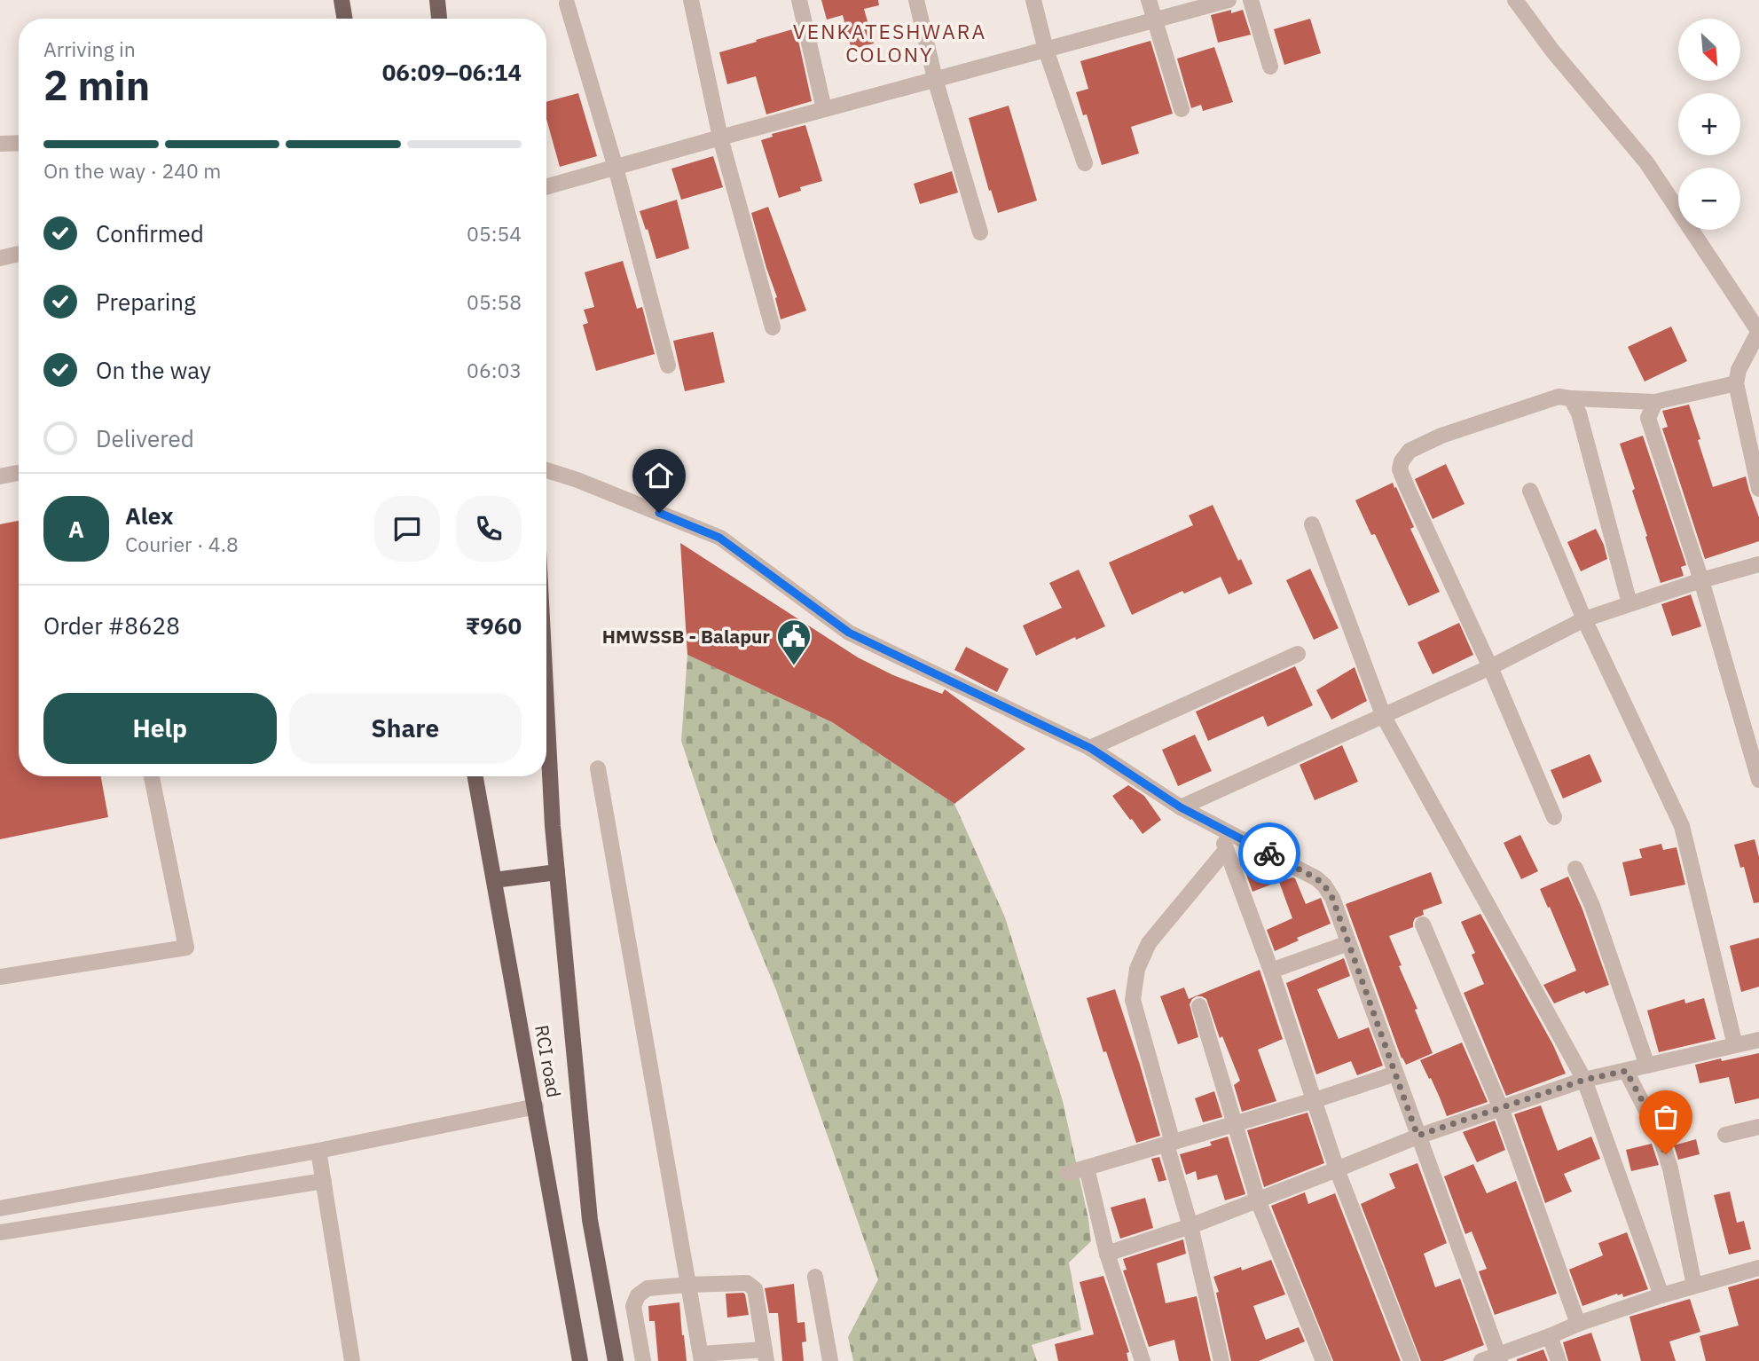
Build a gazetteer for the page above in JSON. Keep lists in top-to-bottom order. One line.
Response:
{"streets":{"main road":["RCI road"]},"districts":["VENKATESHWARA COLONY"],"places":{"public building":["HMWSSB - Balapur"]},"north":"bottom right","page":{"map_buttons":["+","−"],"heading":["2 min","Arriving in","06:09–06:14"],"panel":["Alex","Courier · 4.8","Order #8628","₹960"],"bar":"On the way · 240 m","list":[["Confirmed","05:54"],["Preparing","05:58"],["On the way","06:03"],"Delivered"],"round":"A","buttons":["Help","Share"]}}
